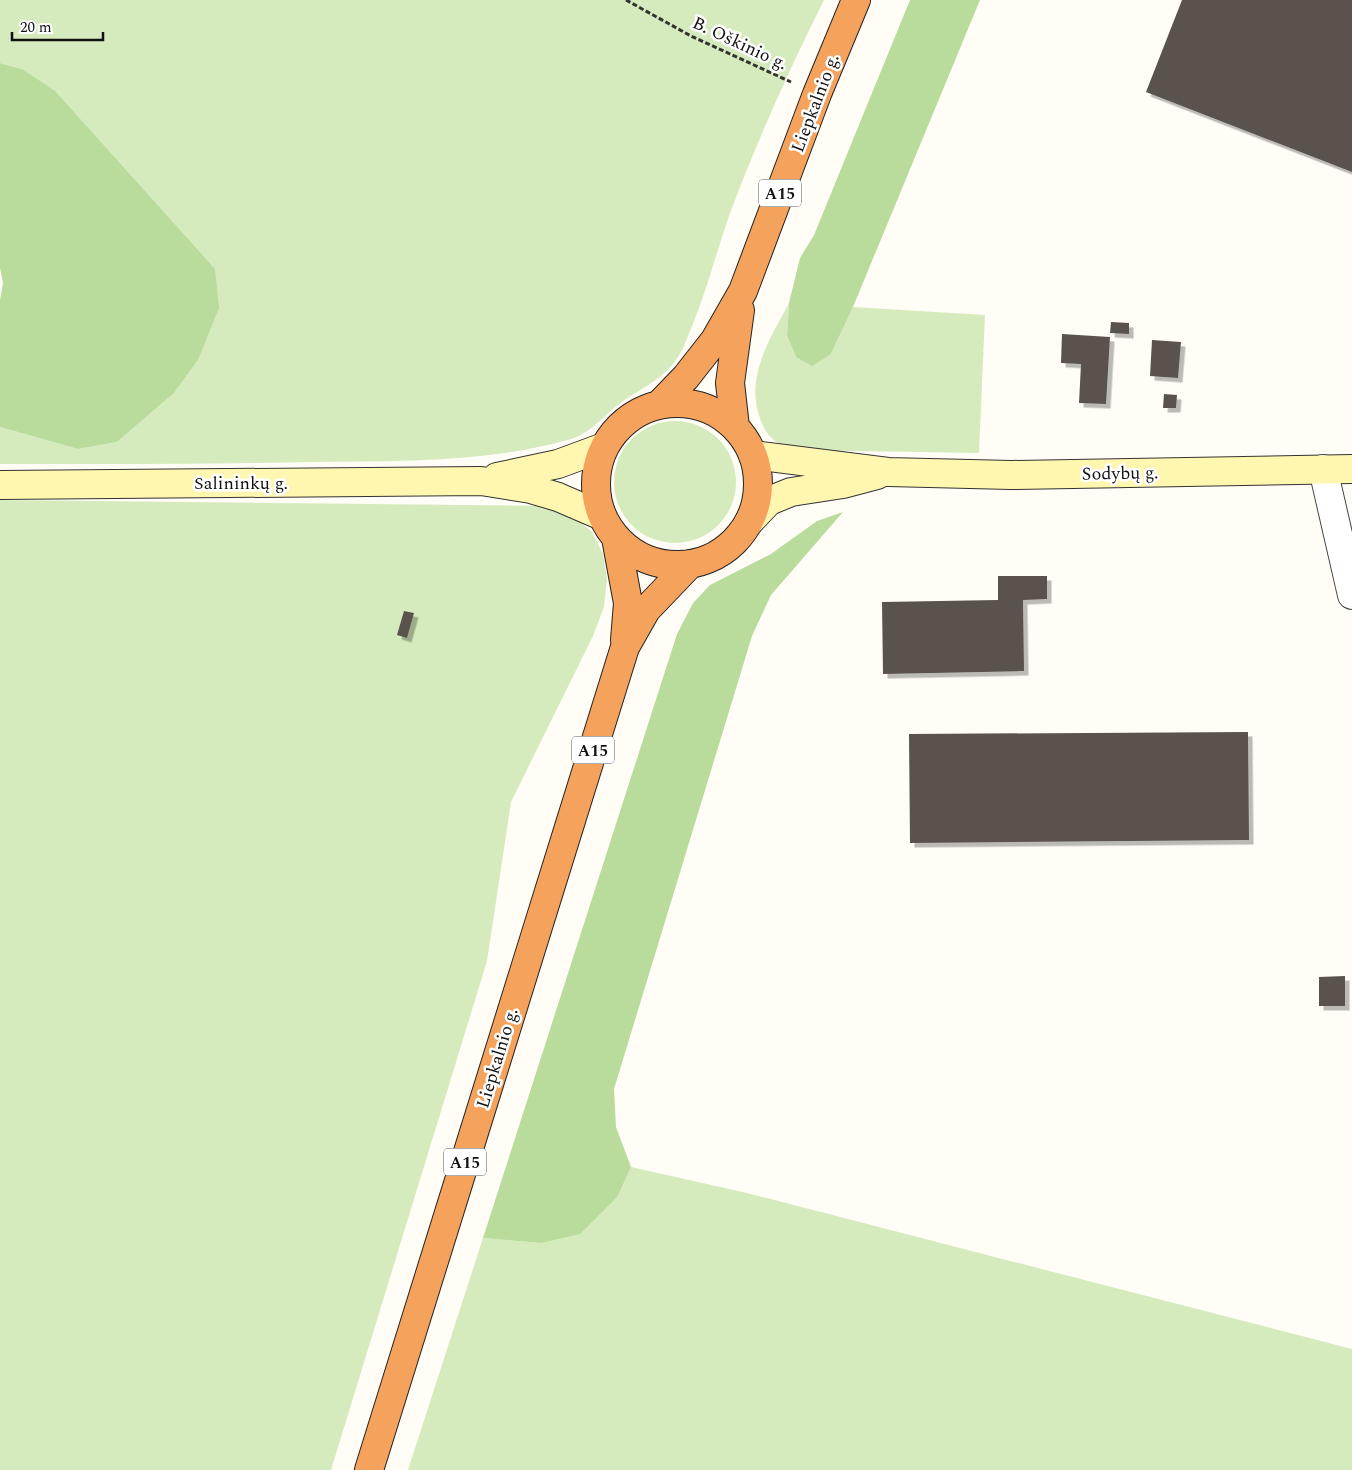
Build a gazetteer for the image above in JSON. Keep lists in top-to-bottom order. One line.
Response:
{"streets":{"highway":["Liepkalnio g.","A15"],"main road":["Sodybų g.","Salininkų g."],"path":["B. Oškinio g."]},"crossings":[["B. Oškinio g.","Liepkalnio g."],["Sodybų g.","Salininkų g."]],"scale_bar":"20 m"}
